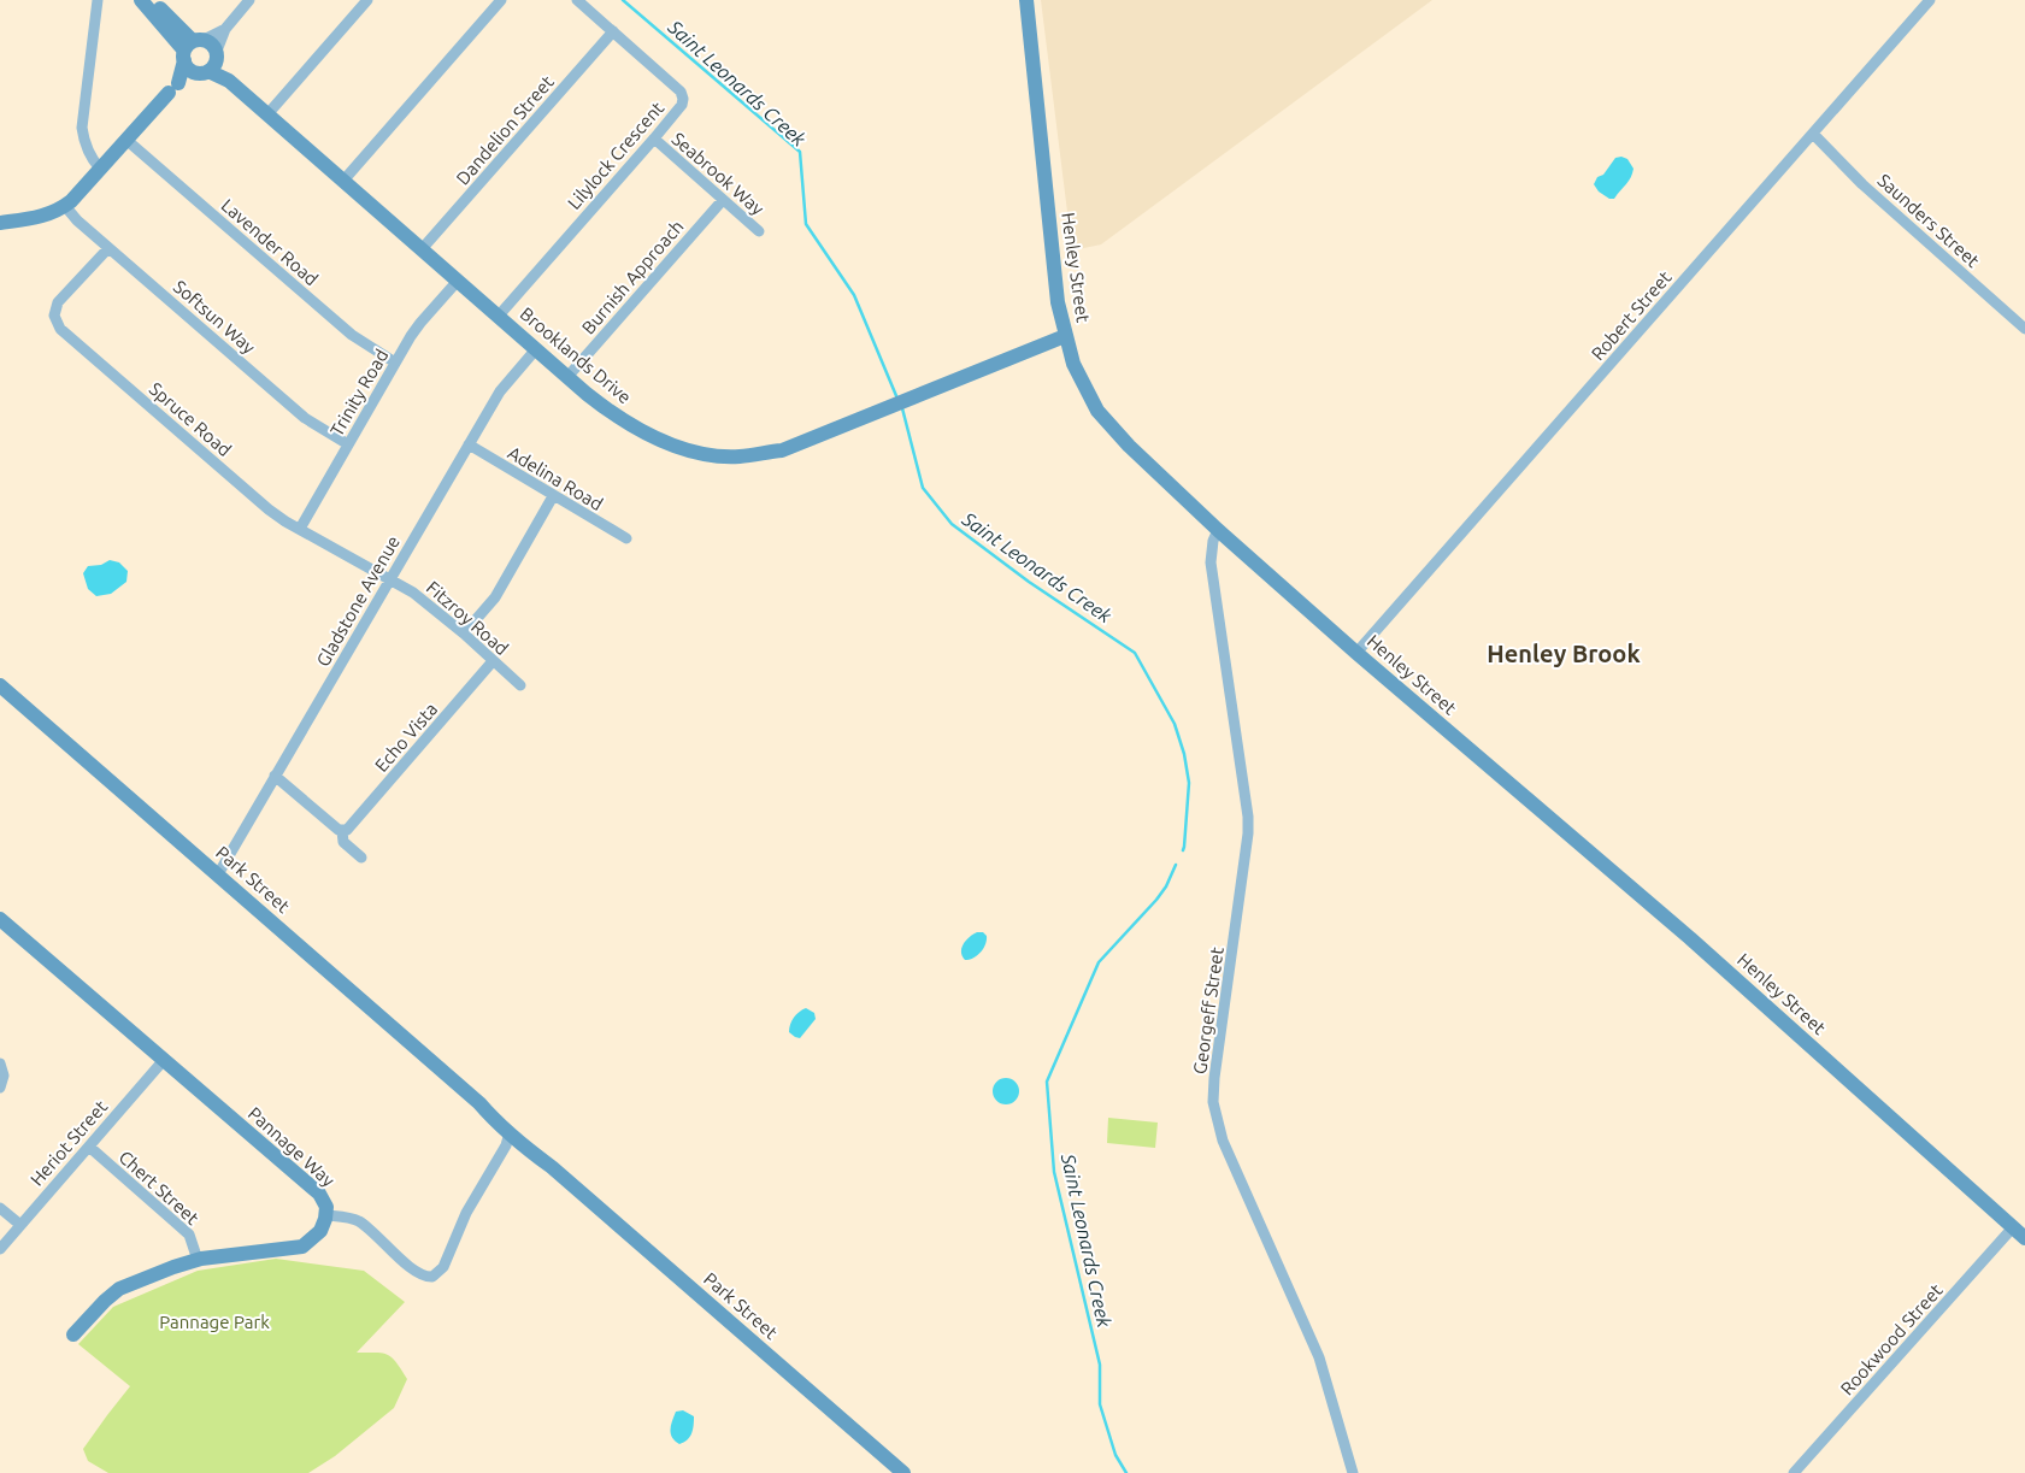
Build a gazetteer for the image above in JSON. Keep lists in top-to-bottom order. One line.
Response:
{"streets":{"street":["Dandelion Street","Lilylock Crescent","Seabrook Way","Saunders Street","Lavender Road","Henley Street","Burnish Approach","Robert Street","Softsun Way","Brooklands Drive","Trinity Road","Spruce Road","Adelina Road","Gladstone Avenue","Fitzroy Road","Echo Vista","Park Street","Georgeff Street","Heriot Street","Pannage Way","Chert Street","Rookwood Street"]},"crossings":[["Dandelion Street","Lilylock Crescent"],["Dandelion Street","Brooklands Drive"],["Lilylock Crescent","Seabrook Way"],["Lilylock Crescent","Brooklands Drive"],["Seabrook Way","Burnish Approach"],["Saunders Street","Robert Street"],["Lavender Road","Trinity Road"],["Henley Street","Robert Street"],["Henley Street","Brooklands Drive"],["Henley Street","Georgeff Street"],["Henley Street","Rookwood Street"],["Burnish Approach","Brooklands Drive"],["Softsun Way","Trinity Road"],["Softsun Way","Spruce Road"],["Brooklands Drive","Trinity Road"],["Brooklands Drive","Gladstone Avenue"],["Trinity Road","Spruce Road"],["Spruce Road","Gladstone Avenue"],["Spruce Road","Fitzroy Road"],["Adelina Road","Gladstone Avenue"],["Gladstone Avenue","Fitzroy Road"],["Gladstone Avenue","Park Street"],["Fitzroy Road","Echo Vista"],["Heriot Street","Pannage Way"],["Heriot Street","Chert Street"],["Pannage Way","Chert Street"]],"districts":["Henley Brook"],"water":["Saint Leonards Creek"],"parks":["Pannage Park"]}
